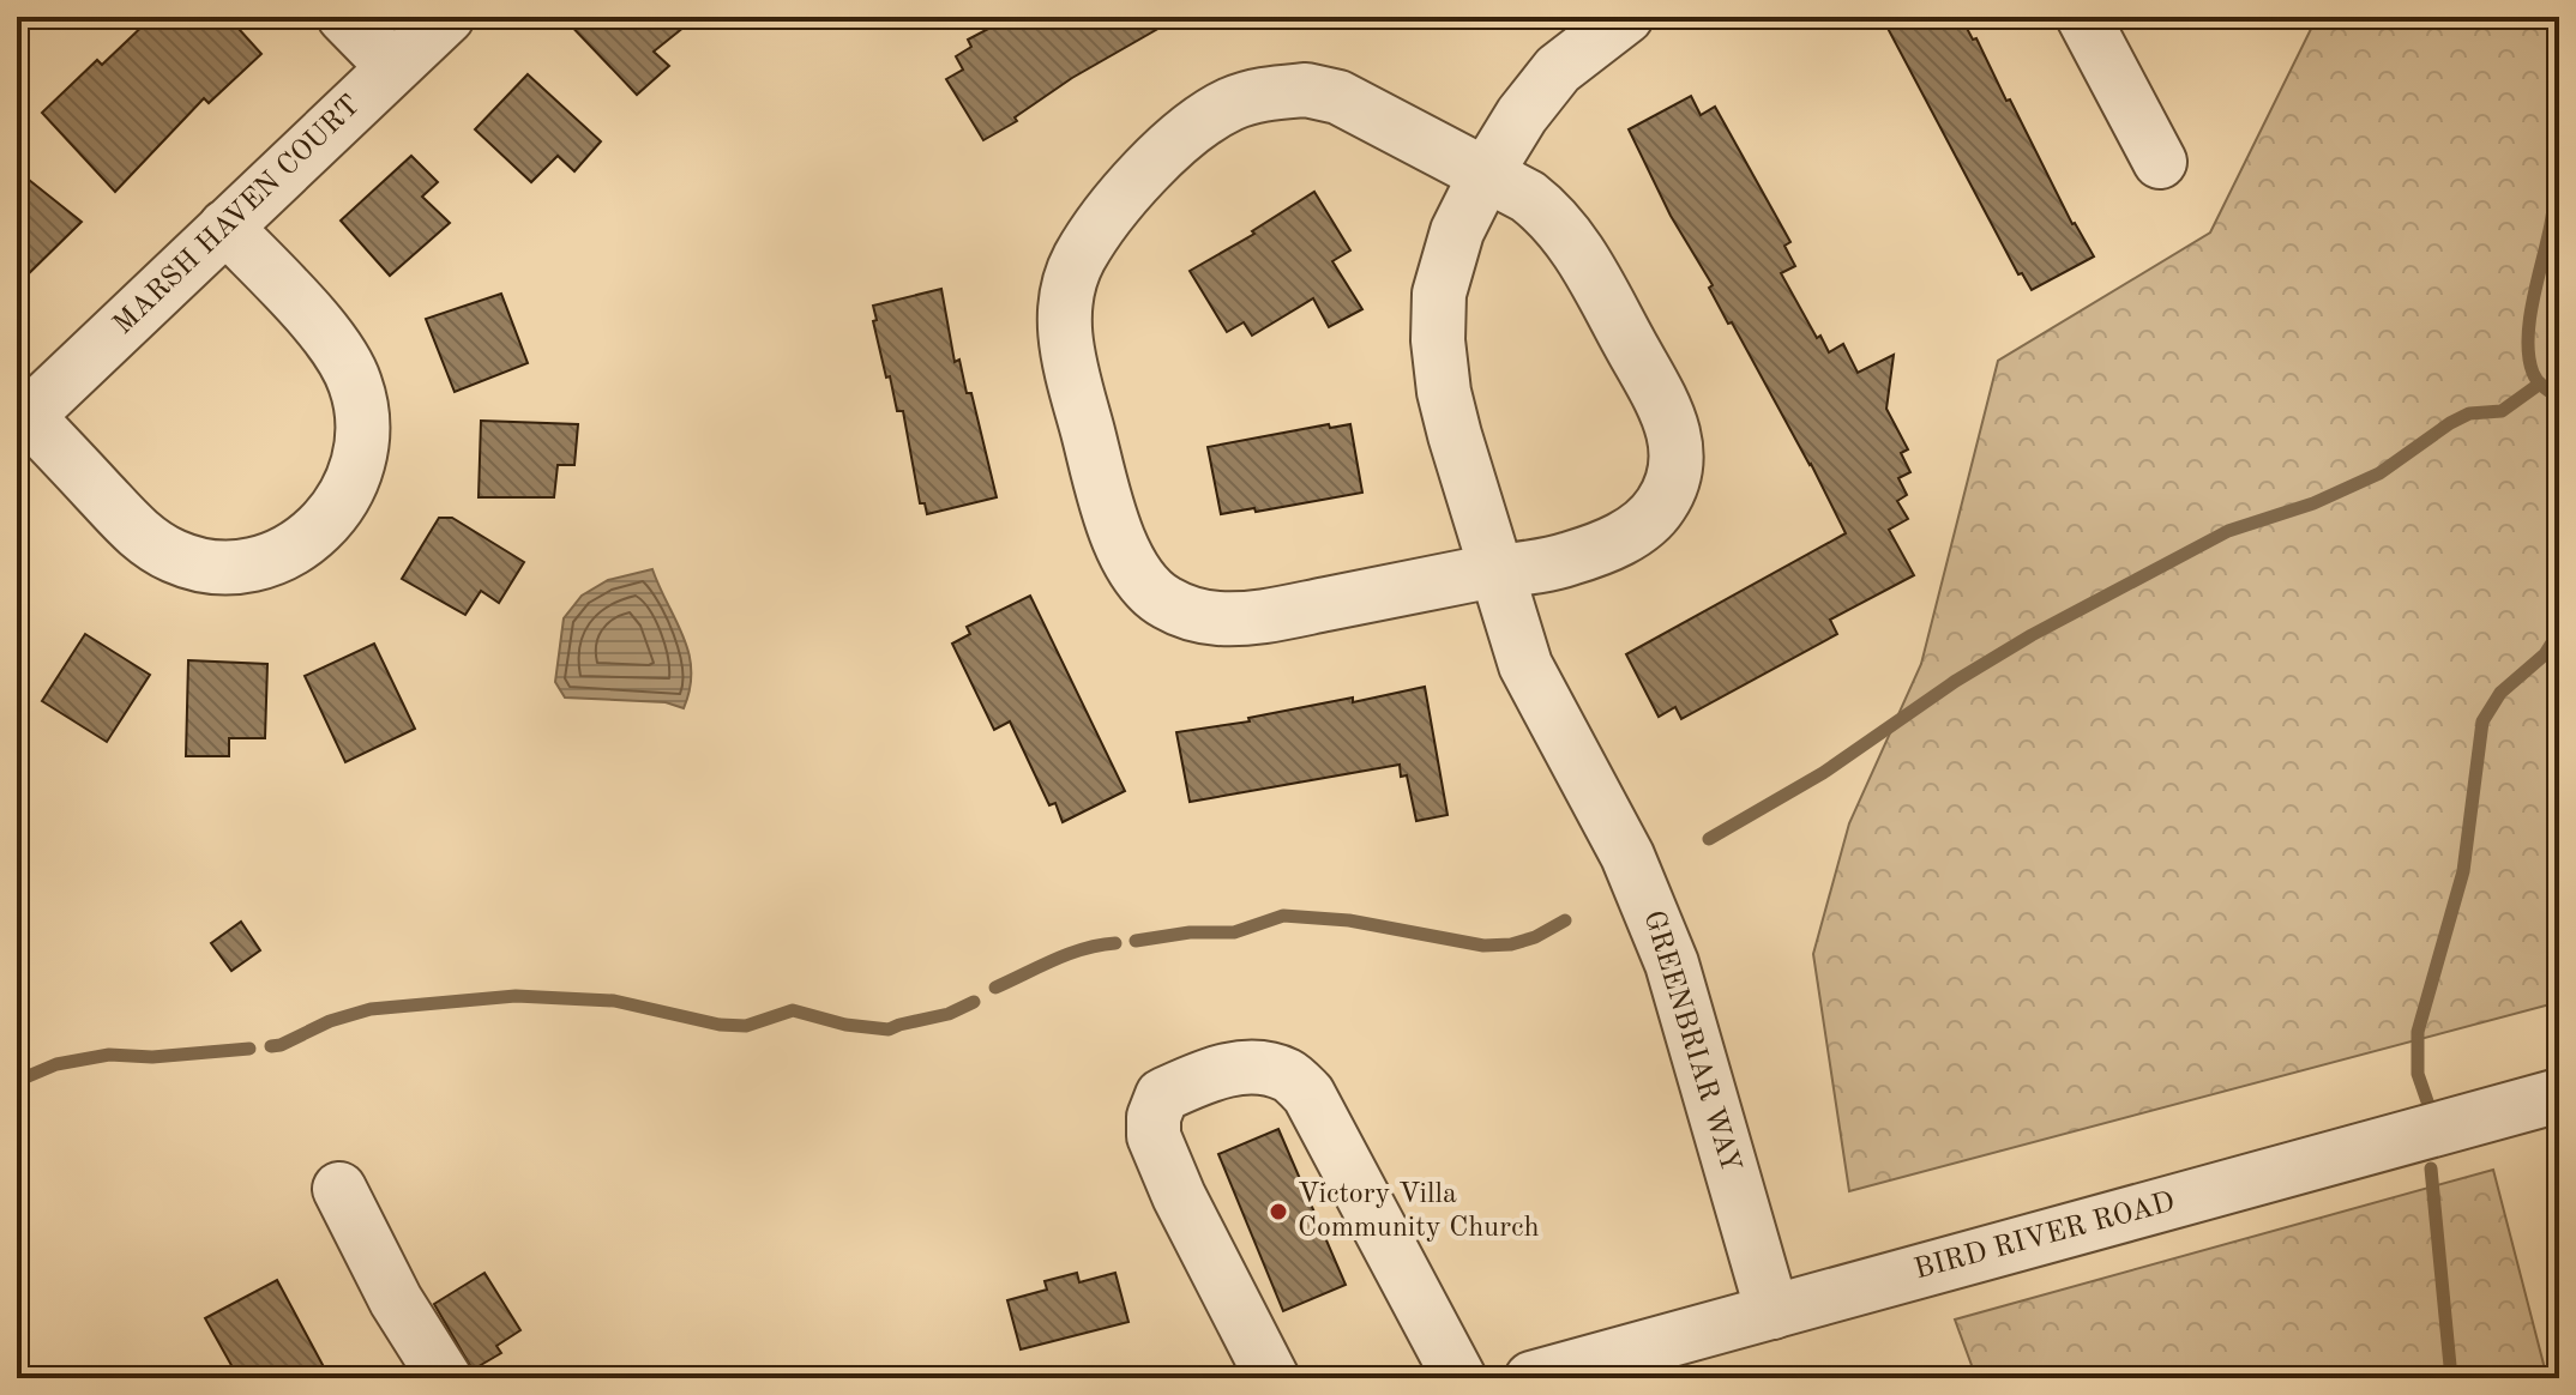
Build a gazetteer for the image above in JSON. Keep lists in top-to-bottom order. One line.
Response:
{"streets":{"street":["MARSH HAVEN COURT","GREENBRIAR WAY","BIRD RIVER ROAD"]},"crossings":[["GREENBRIAR WAY","BIRD RIVER ROAD"]],"places":["Victory Villa Community Church"]}
